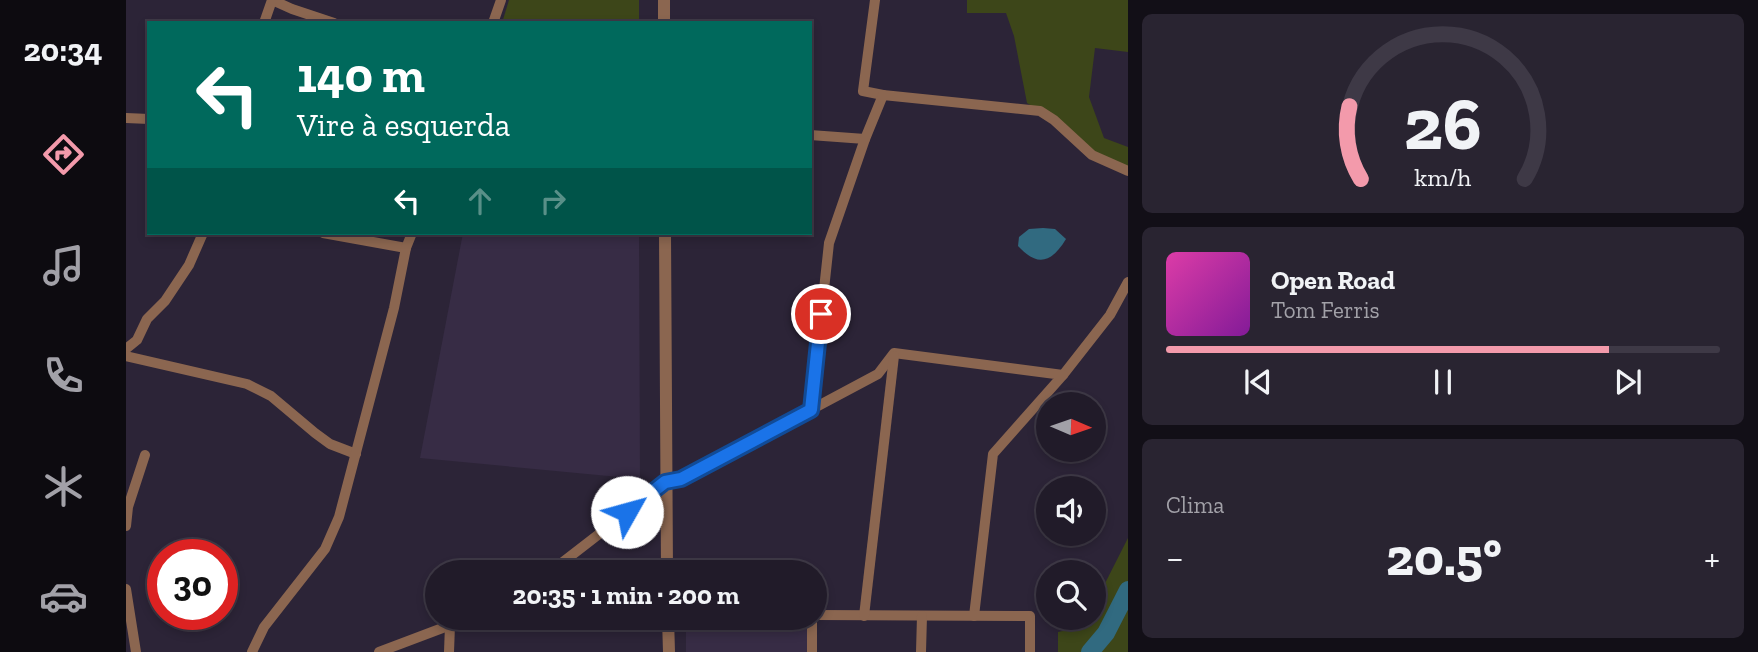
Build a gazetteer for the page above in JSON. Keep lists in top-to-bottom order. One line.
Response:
{"north":"right","page":{"tabs":"20:34","turn":["140 m","Vire à esquerda"],"song":["Open Road","Tom Ferris"],"tile":"Clima","heat":["−","20.5°","+"],"limit":"30","trip":"20:35 · 1 min · 200 m","gauge":["26","km/h"]}}
